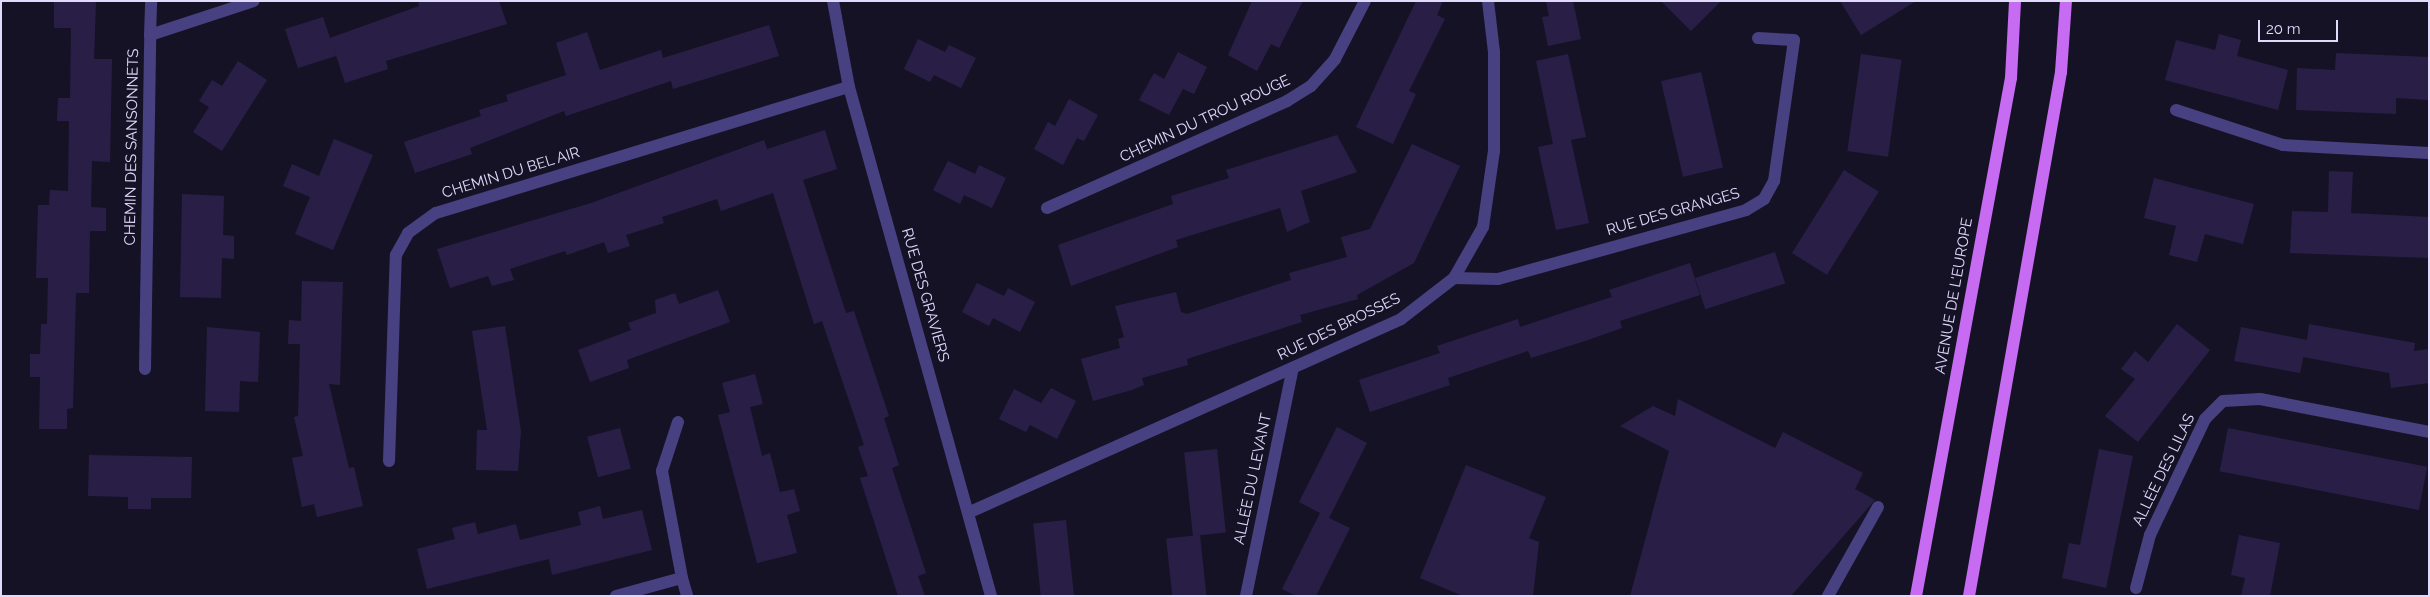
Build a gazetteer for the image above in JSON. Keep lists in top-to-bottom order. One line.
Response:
{"streets":{"main road":["AVENUE DE L'EUROPE"],"street":["CHEMIN DU TROU ROUGE","CHEMIN DES SANSONNETS","CHEMIN DU BEL AIR","RUE DES GRANGES","RUE DES GRAVIERS","RUE DES BROSSES","ALLÉE DES LILAS","ALLÉE DU LEVANT"]},"crossings":[["CHEMIN DU BEL AIR","RUE DES GRAVIERS"],["RUE DES GRANGES","RUE DES BROSSES"],["RUE DES GRAVIERS","RUE DES BROSSES"],["RUE DES BROSSES","ALLÉE DU LEVANT"]],"scale_bar":"20 m"}
